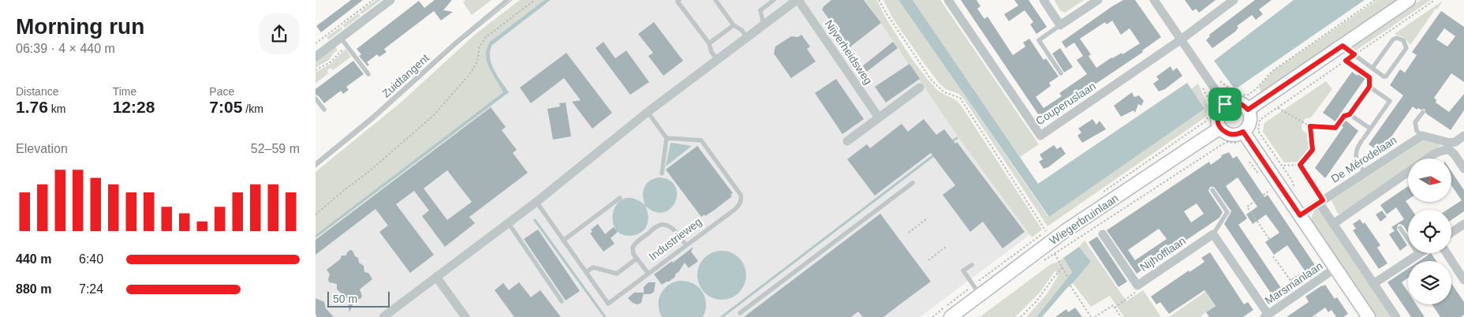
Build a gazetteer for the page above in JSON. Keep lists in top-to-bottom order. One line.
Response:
{"streets":{"street":["Nijverheidsweg","Couperuslaan","De Mérodelaan","Wiegerbruinlaan","Nijhofflaan","Marsmanlaan"],"lane":["Zuidtangent","Industrieweg"]},"scale_bar":"50 m","north":"right","page":{"heading":["Morning run","06:39 · 4 × 440 m"],"stats":[["Distance","1.76 km"],["Time","12:28"],["Pace","7:05 /km"]],"chart":["Elevation","52–59 m"],"list":[{"name":"440 m","note":"6:40"},{"name":"880 m","note":"7:24"}],"scale":"50 m"}}
